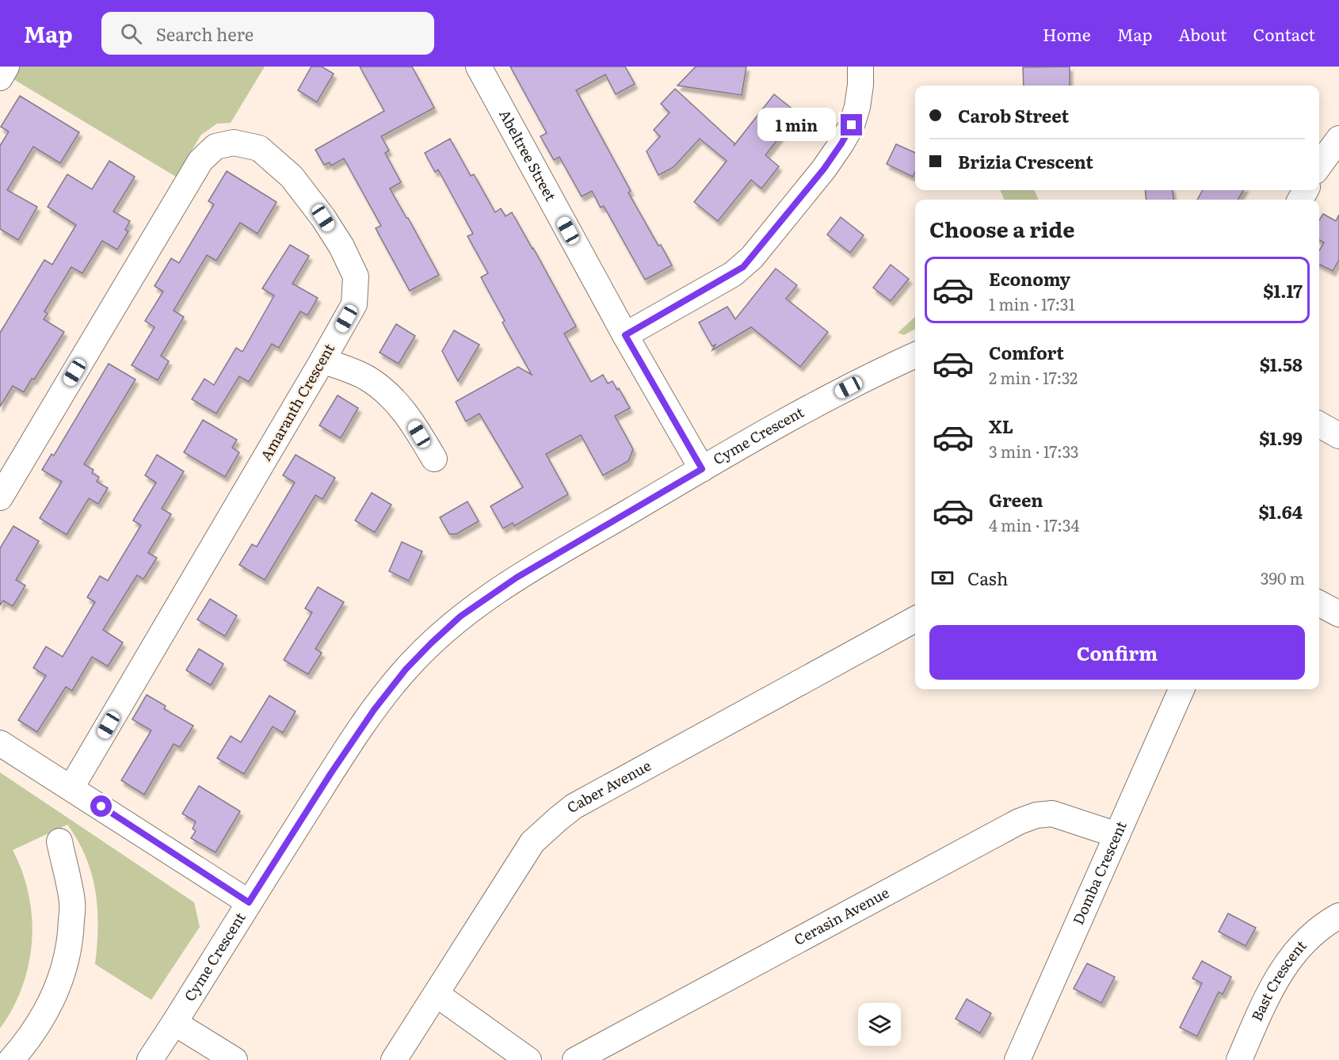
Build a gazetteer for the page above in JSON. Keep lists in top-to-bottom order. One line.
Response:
{"streets":{"street":["Abeltree Street","Amaranth Crescent","Cyme Crescent","Caber Avenue","Domba Crescent","Cerasin Avenue","Bast Crescent"]},"crossings":[["Abeltree Street","Cyme Crescent"],["Domba Crescent","Cerasin Avenue"]],"page":{"header":"Map","search":"Search here","nav":["Home","Map","About","Contact"],"banner":["Carob Street","Brizia Crescent"],"bubble":"1 min","heading":"Choose a ride","list":[{"name":"Economy","note":"1 min · 17:31","value":"$1.17"},{"name":"Comfort","note":"2 min · 17:32","value":"$1.58"},{"name":"XL","note":"3 min · 17:33","value":"$1.99"},{"name":"Green","note":"4 min · 17:34","value":"$1.64"}],"pay":["Cash","390 m"],"buttons":"Confirm"}}
